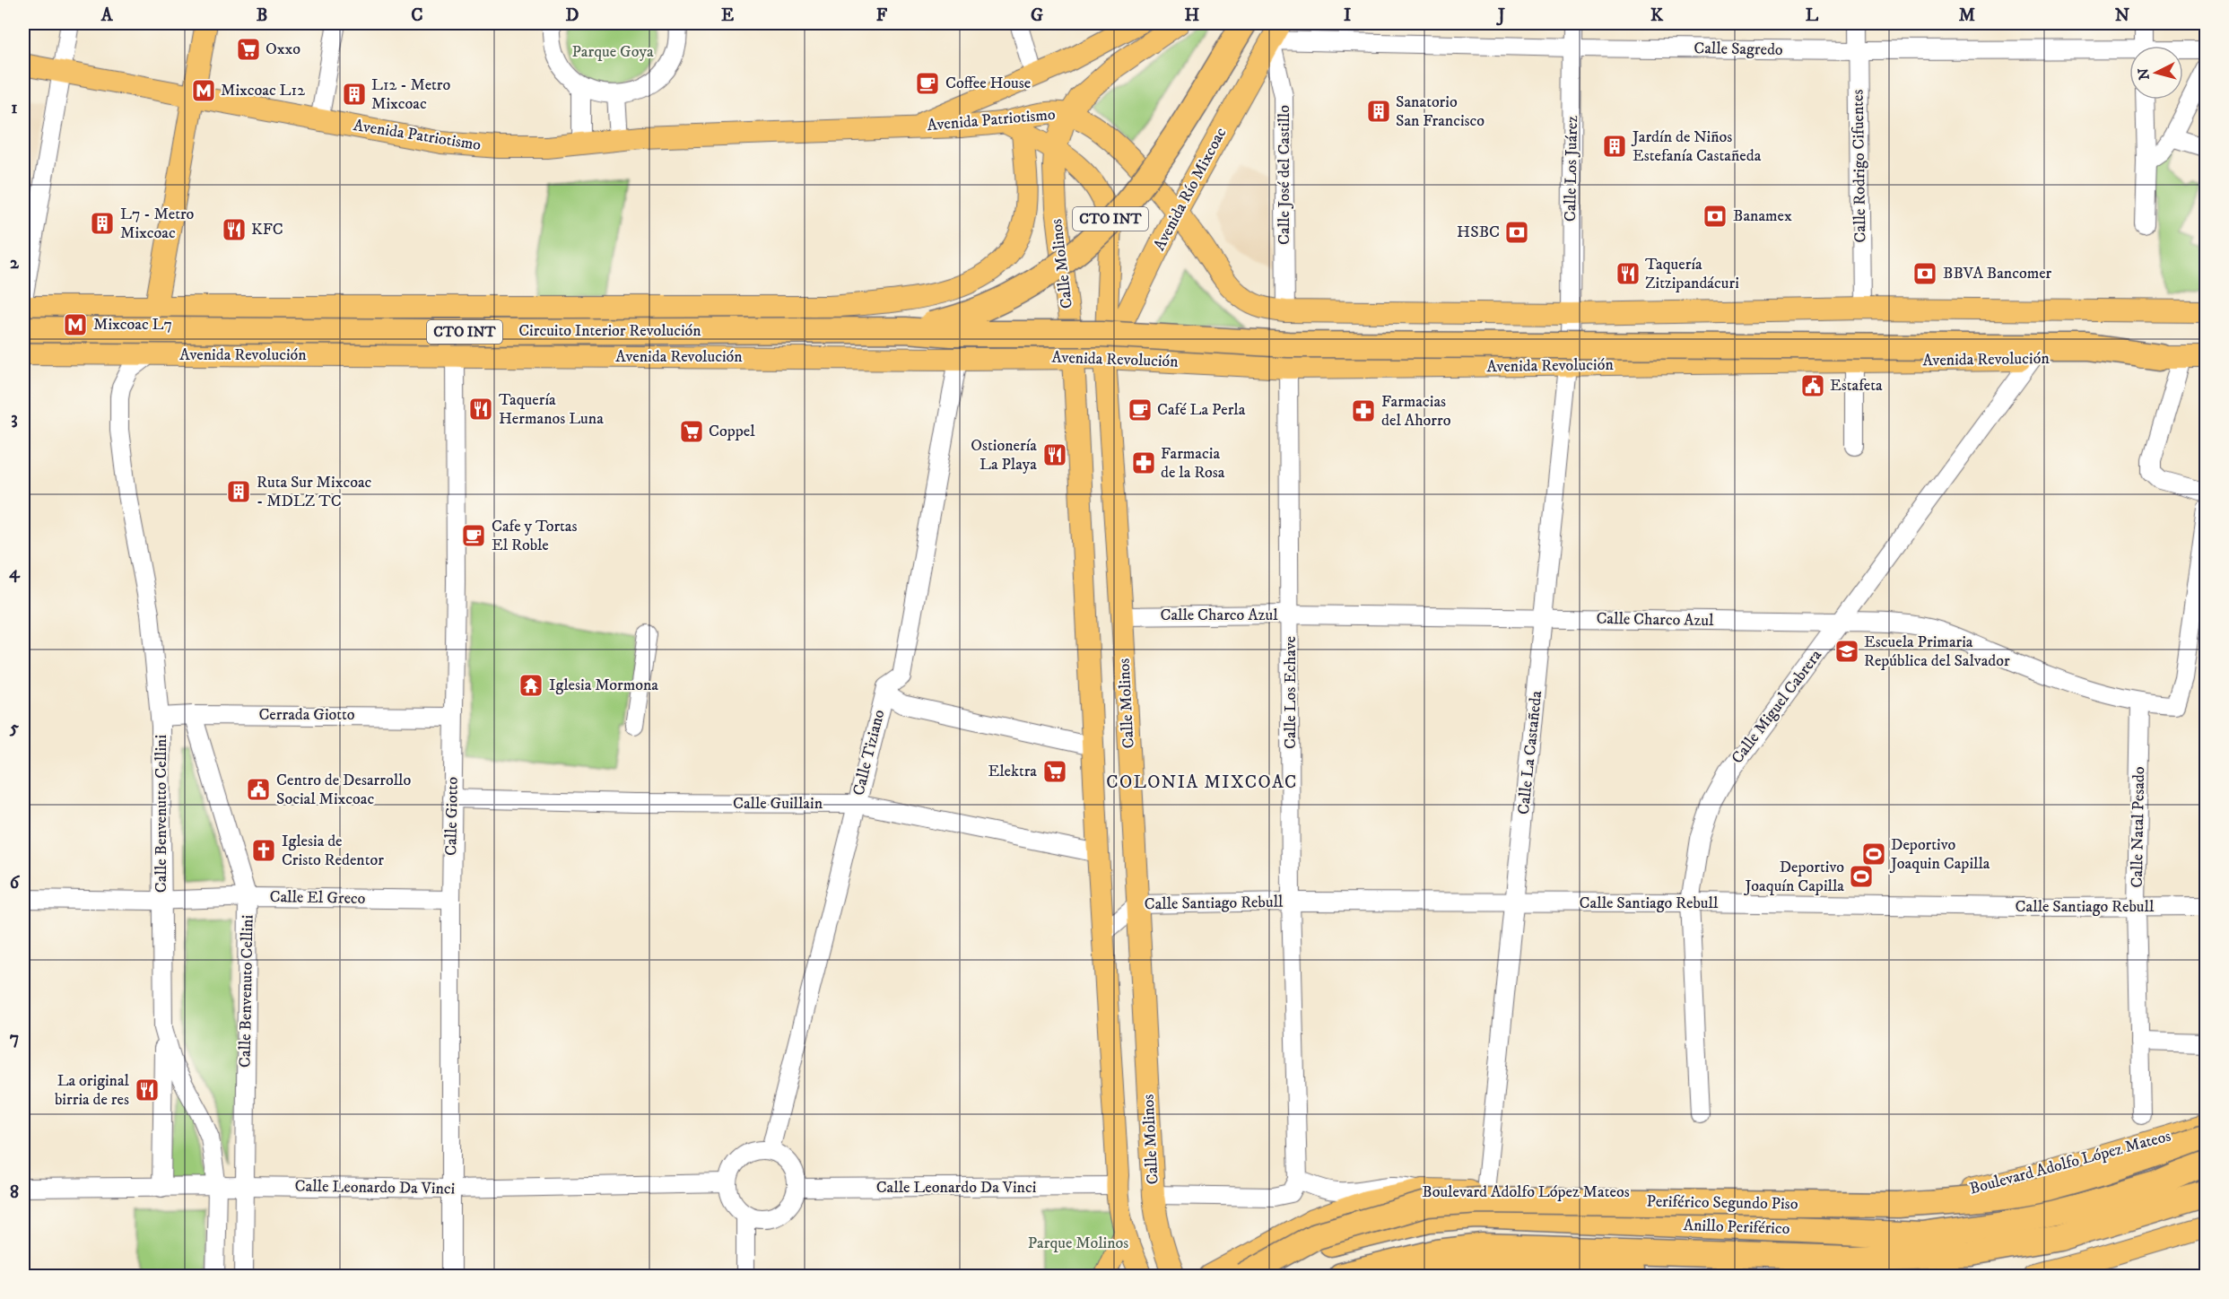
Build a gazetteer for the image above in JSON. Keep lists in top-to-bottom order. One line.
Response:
{"streets":{"highway":["CTO INT","Circuito Interior Revolución","Periférico Segundo Piso","Anillo Periférico"],"main road":["Avenida Patriotismo","Avenida Río Mixcoac","Calle Molinos","Avenida Revolución","Boulevard Adolfo López Mateos"],"street":["Calle Sagredo","Calle Rodrigo Cifuentes","Calle Los Juárez","Calle José del Castillo","Calle Charco Azul","Calle Los Echave","Calle Miguel Cabrera","Cerrada Giotto","Calle Tiziano","Calle La Castañeda","Calle Guillain","Calle Benvenutto Cellini","Calle Giotto","Calle Natal Pesado","Calle El Greco","Calle Santiago Rebull","Calle Benvenuto Cellini","Calle Leonardo Da Vinci"]},"crossings":[["Calle Sagredo","Calle Rodrigo Cifuentes"],["Calle Sagredo","Calle Los Juárez"],["Calle Sagredo","Calle José del Castillo"],["Calle Sagredo","Avenida Río Mixcoac"],["Avenida Patriotismo","CTO INT"],["Avenida Patriotismo","Calle Molinos"],["Calle Los Juárez","Calle La Castañeda"],["Calle José del Castillo","Avenida Río Mixcoac"],["Avenida Río Mixcoac","Calle Molinos"],["Avenida Río Mixcoac","Avenida Revolución"],["CTO INT","Calle Molinos"],["CTO INT","Circuito Interior Revolución"],["Calle Molinos","Avenida Revolución"],["Calle Molinos","Calle Charco Azul"],["Calle Molinos","Calle Guillain"],["Calle Molinos","Calle Santiago Rebull"],["Calle Molinos","Calle Leonardo Da Vinci"],["Avenida Revolución","Calle Los Echave"],["Avenida Revolución","Calle Miguel Cabrera"],["Avenida Revolución","Calle Tiziano"],["Avenida Revolución","Calle La Castañeda"],["Avenida Revolución","Calle Benvenutto Cellini"],["Avenida Revolución","Calle Giotto"],["Calle Charco Azul","Calle Los Echave"],["Calle Charco Azul","Calle Miguel Cabrera"],["Calle Charco Azul","Calle La Castañeda"],["Calle Charco Azul","Calle Natal Pesado"],["Calle Los Echave","Calle Santiago Rebull"],["Calle Miguel Cabrera","Calle Santiago Rebull"],["Cerrada Giotto","Calle Benvenutto Cellini"],["Cerrada Giotto","Calle Giotto"],["Cerrada Giotto","Calle Benvenuto Cellini"],["Calle Tiziano","Calle Guillain"],["Calle Tiziano","Calle Leonardo Da Vinci"],["Calle La Castañeda","Calle Santiago Rebull"],["Calle La Castañeda","Boulevard Adolfo López Mateos"],["Calle Guillain","Calle Giotto"],["Calle Benvenutto Cellini","Calle El Greco"],["Calle Benvenutto Cellini","Calle Leonardo Da Vinci"],["Calle Giotto","Calle El Greco"],["Calle Giotto","Calle Leonardo Da Vinci"],["Calle Natal Pesado","Calle Santiago Rebull"],["Calle El Greco","Calle Benvenuto Cellini"],["Calle Benvenuto Cellini","Calle Leonardo Da Vinci"],["Boulevard Adolfo López Mateos","Periférico Segundo Piso"]],"districts":["COLONIA MIXCOAC"],"parks":["Parque Goya","Parque Molinos"],"places":{"supermarket":["Oxxo","Coppel","Elektra"],"cafe":["Coffee House","Café La Perla","Cafe y Tortas El Roble"],"metro station":["Mixcoac L12","Mixcoac L7"],"building":["L12 - Metro Mixcoac","Sanatorio San Francisco","Jardín de Niños Estefanía Castañeda","L7 - Metro Mixcoac","Ruta Sur Mixcoac - MDLZ TC"],"bank":["Banamex","HSBC","BBVA Bancomer"],"restaurant":["KFC","Taquería Zitzipandácuri","Taquería Hermanos Luna","Ostionería La Playa","La original birria de res"],"public building":["Estafeta","Centro de Desarrollo Social Mixcoac"],"pharmacy":["Farmacias del Ahorro","Farmacia de la Rosa"],"school or university":["Escuela Primaria República del Salvador"],"temple":["Iglesia Mormona"],"church":["Iglesia de Cristo Redentor"],"sports":["Deportivo Joaquin Capilla","Deportivo Joaquín Capilla"]},"north":"left","grid":{"columns":["A","B","C","D","E","F","G","H","I","J","K","L","M","N"],"rows":["1","2","3","4","5","6","7","8"]}}
